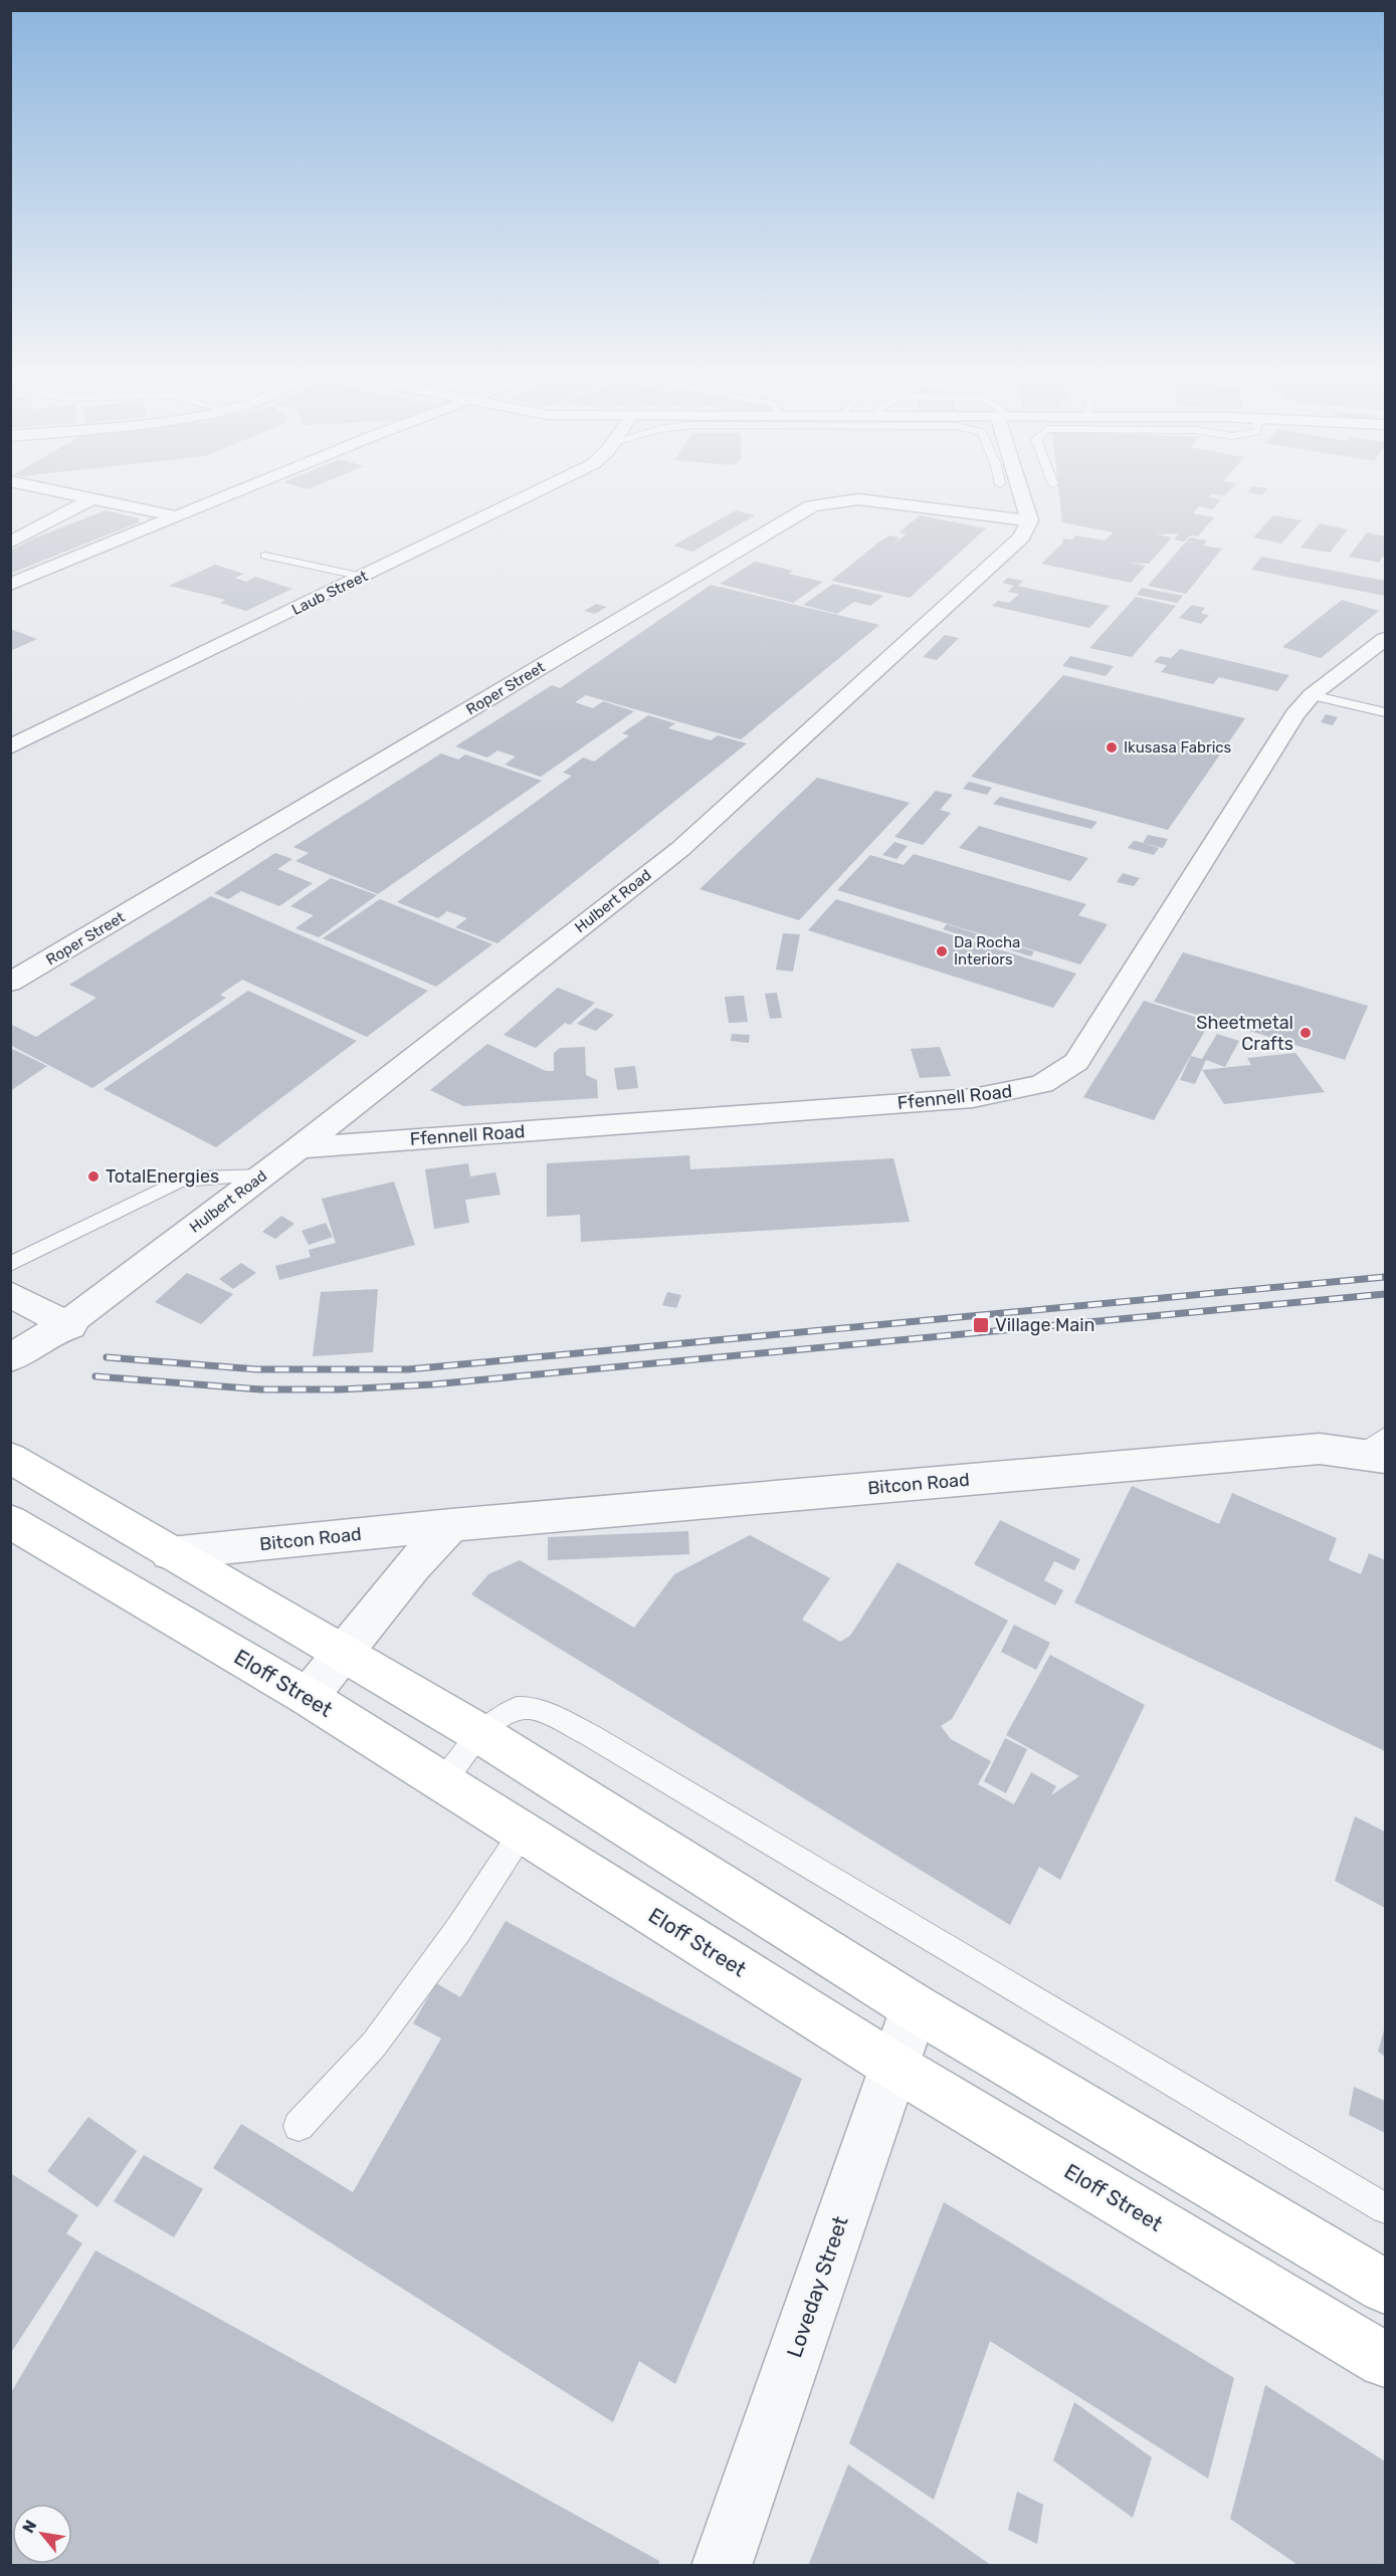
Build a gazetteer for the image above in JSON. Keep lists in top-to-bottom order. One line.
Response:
{"streets":{"street":["Laub Street","Roper Street","Hulbert Road","Ffennell Road","Bitcon Road","Eloff Street","Loveday Street"]},"crossings":[["Roper Street","Hulbert Road"],["Hulbert Road","Ffennell Road"],["Eloff Street","Loveday Street"]],"places":{"other":["Ikusasa Fabrics","Da Rocha Interiors","Sheetmetal Crafts","TotalEnergies"],"transit":["Village Main"]},"north":"top left"}
